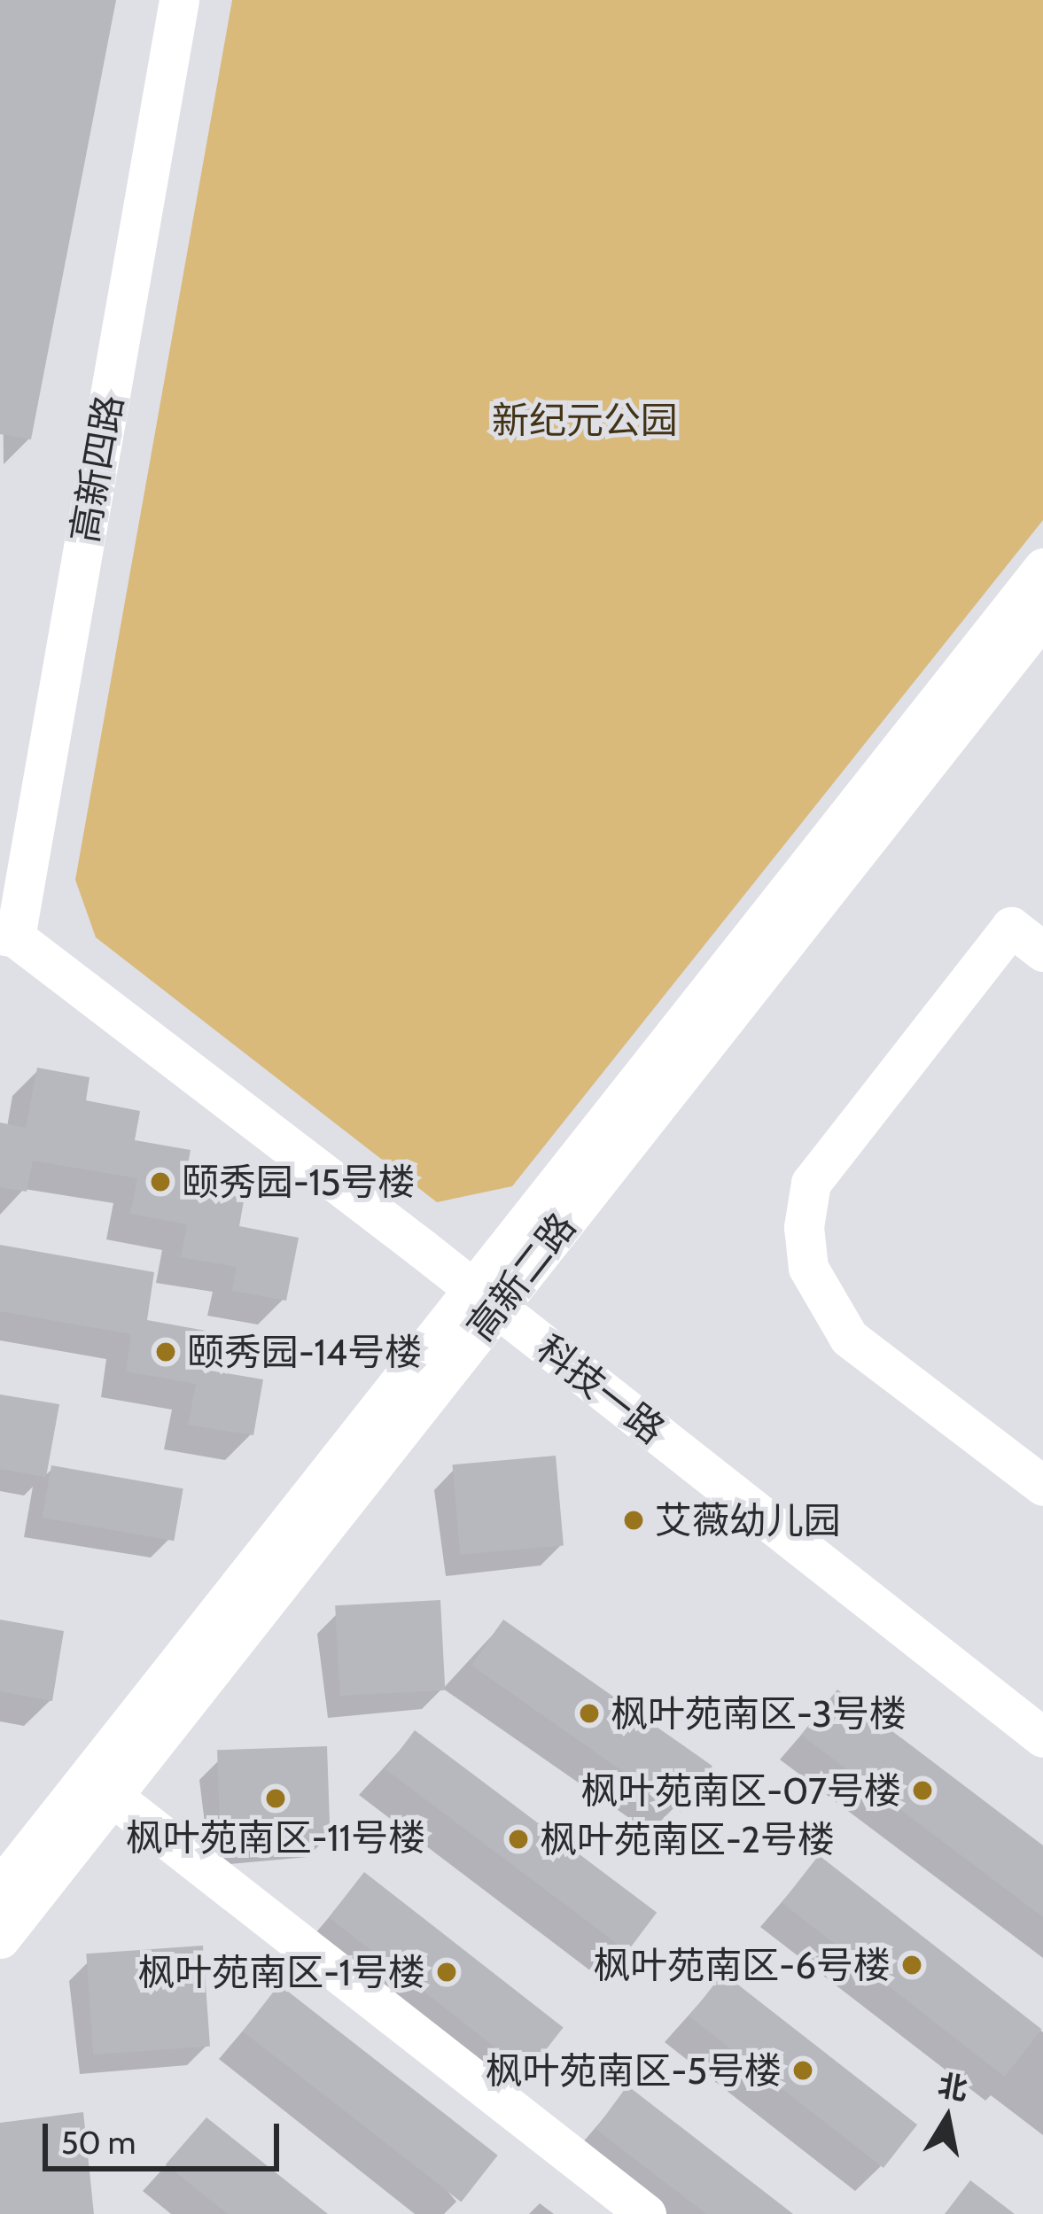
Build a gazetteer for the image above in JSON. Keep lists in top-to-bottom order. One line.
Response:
{"streets":{"street":["高新四路","高新二路","科技一路"]},"crossings":[["高新四路","科技一路"],["高新二路","科技一路"]],"parks":["新纪元公园"],"places":["颐秀园-15号楼","颐秀园-14号楼","艾薇幼儿园","枫叶苑南区-3号楼","枫叶苑南区-07号楼","枫叶苑南区-11号楼","枫叶苑南区-2号楼","枫叶苑南区-6号楼","枫叶苑南区-1号楼","枫叶苑南区-5号楼"],"scale_bar":"50 m","north":"top"}
